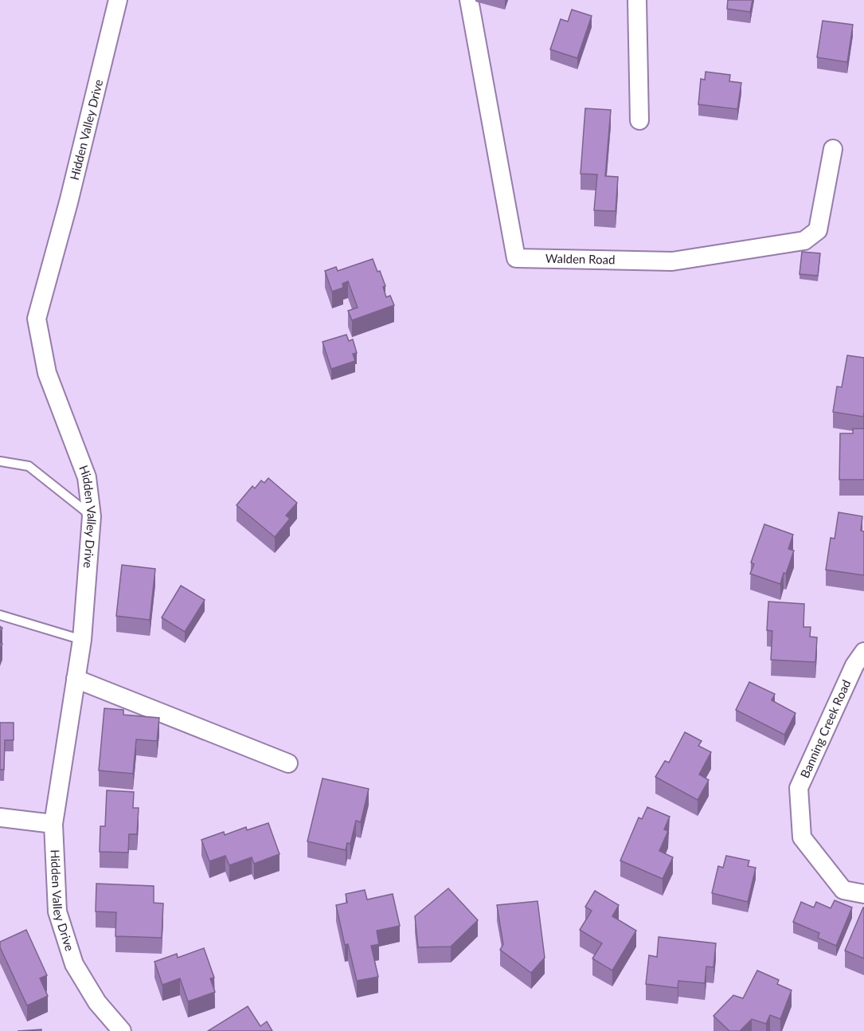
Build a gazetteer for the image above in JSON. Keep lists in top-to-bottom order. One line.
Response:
{"streets":{"street":["Hidden Valley Drive","Walden Road","Banning Creek Road"]}}
